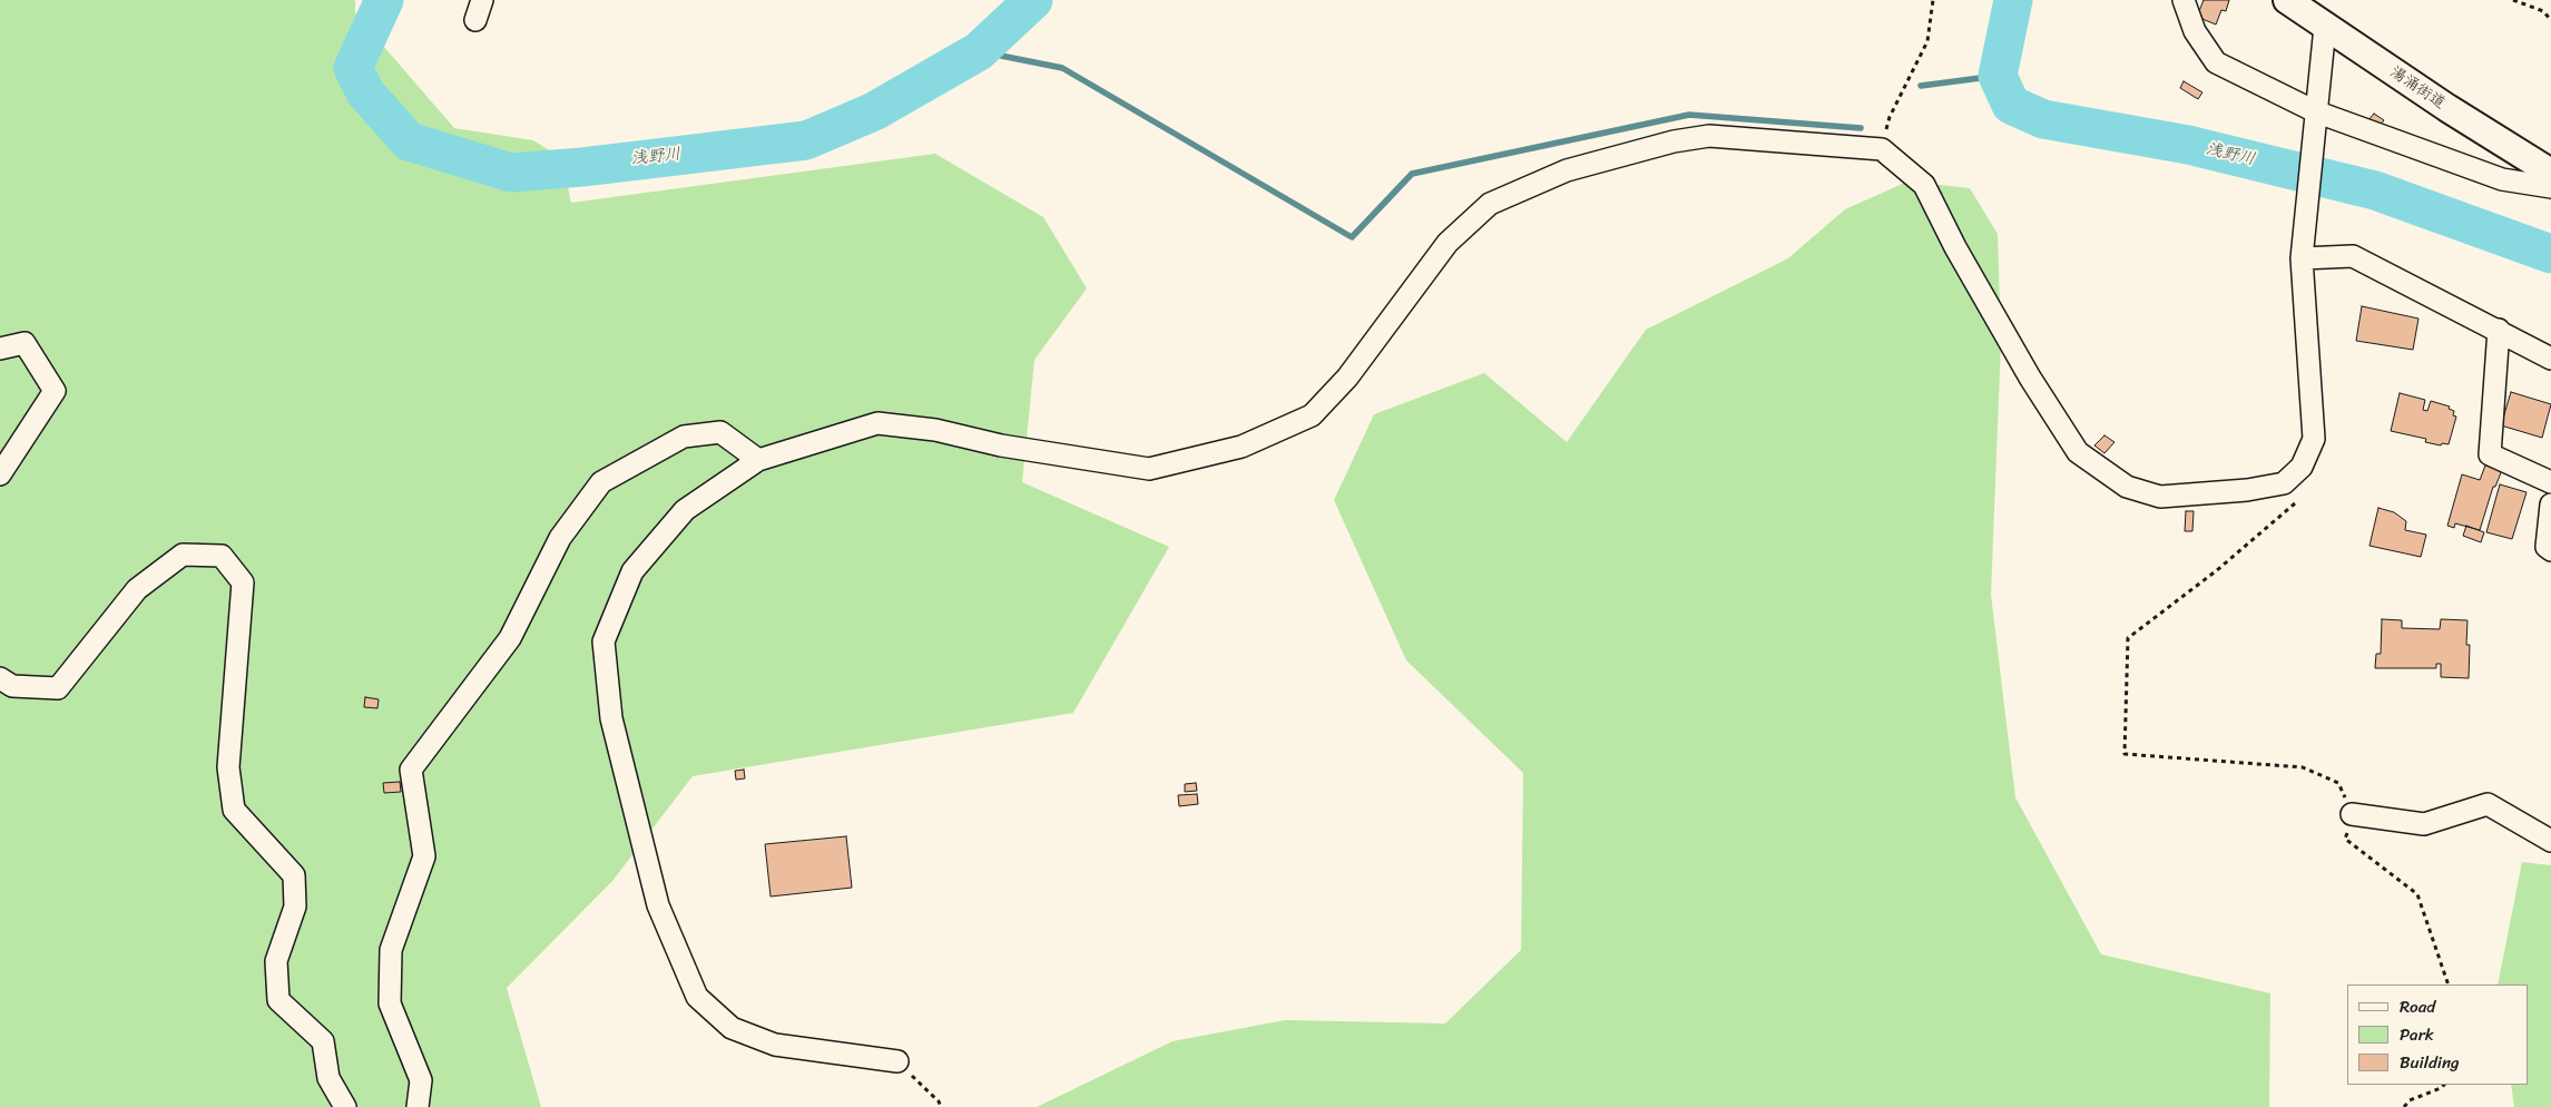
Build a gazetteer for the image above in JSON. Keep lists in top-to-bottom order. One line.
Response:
{"streets":{"main road":["湯涌街道"]},"water":["浅野川"],"legend":["Road","Park","Building"]}
